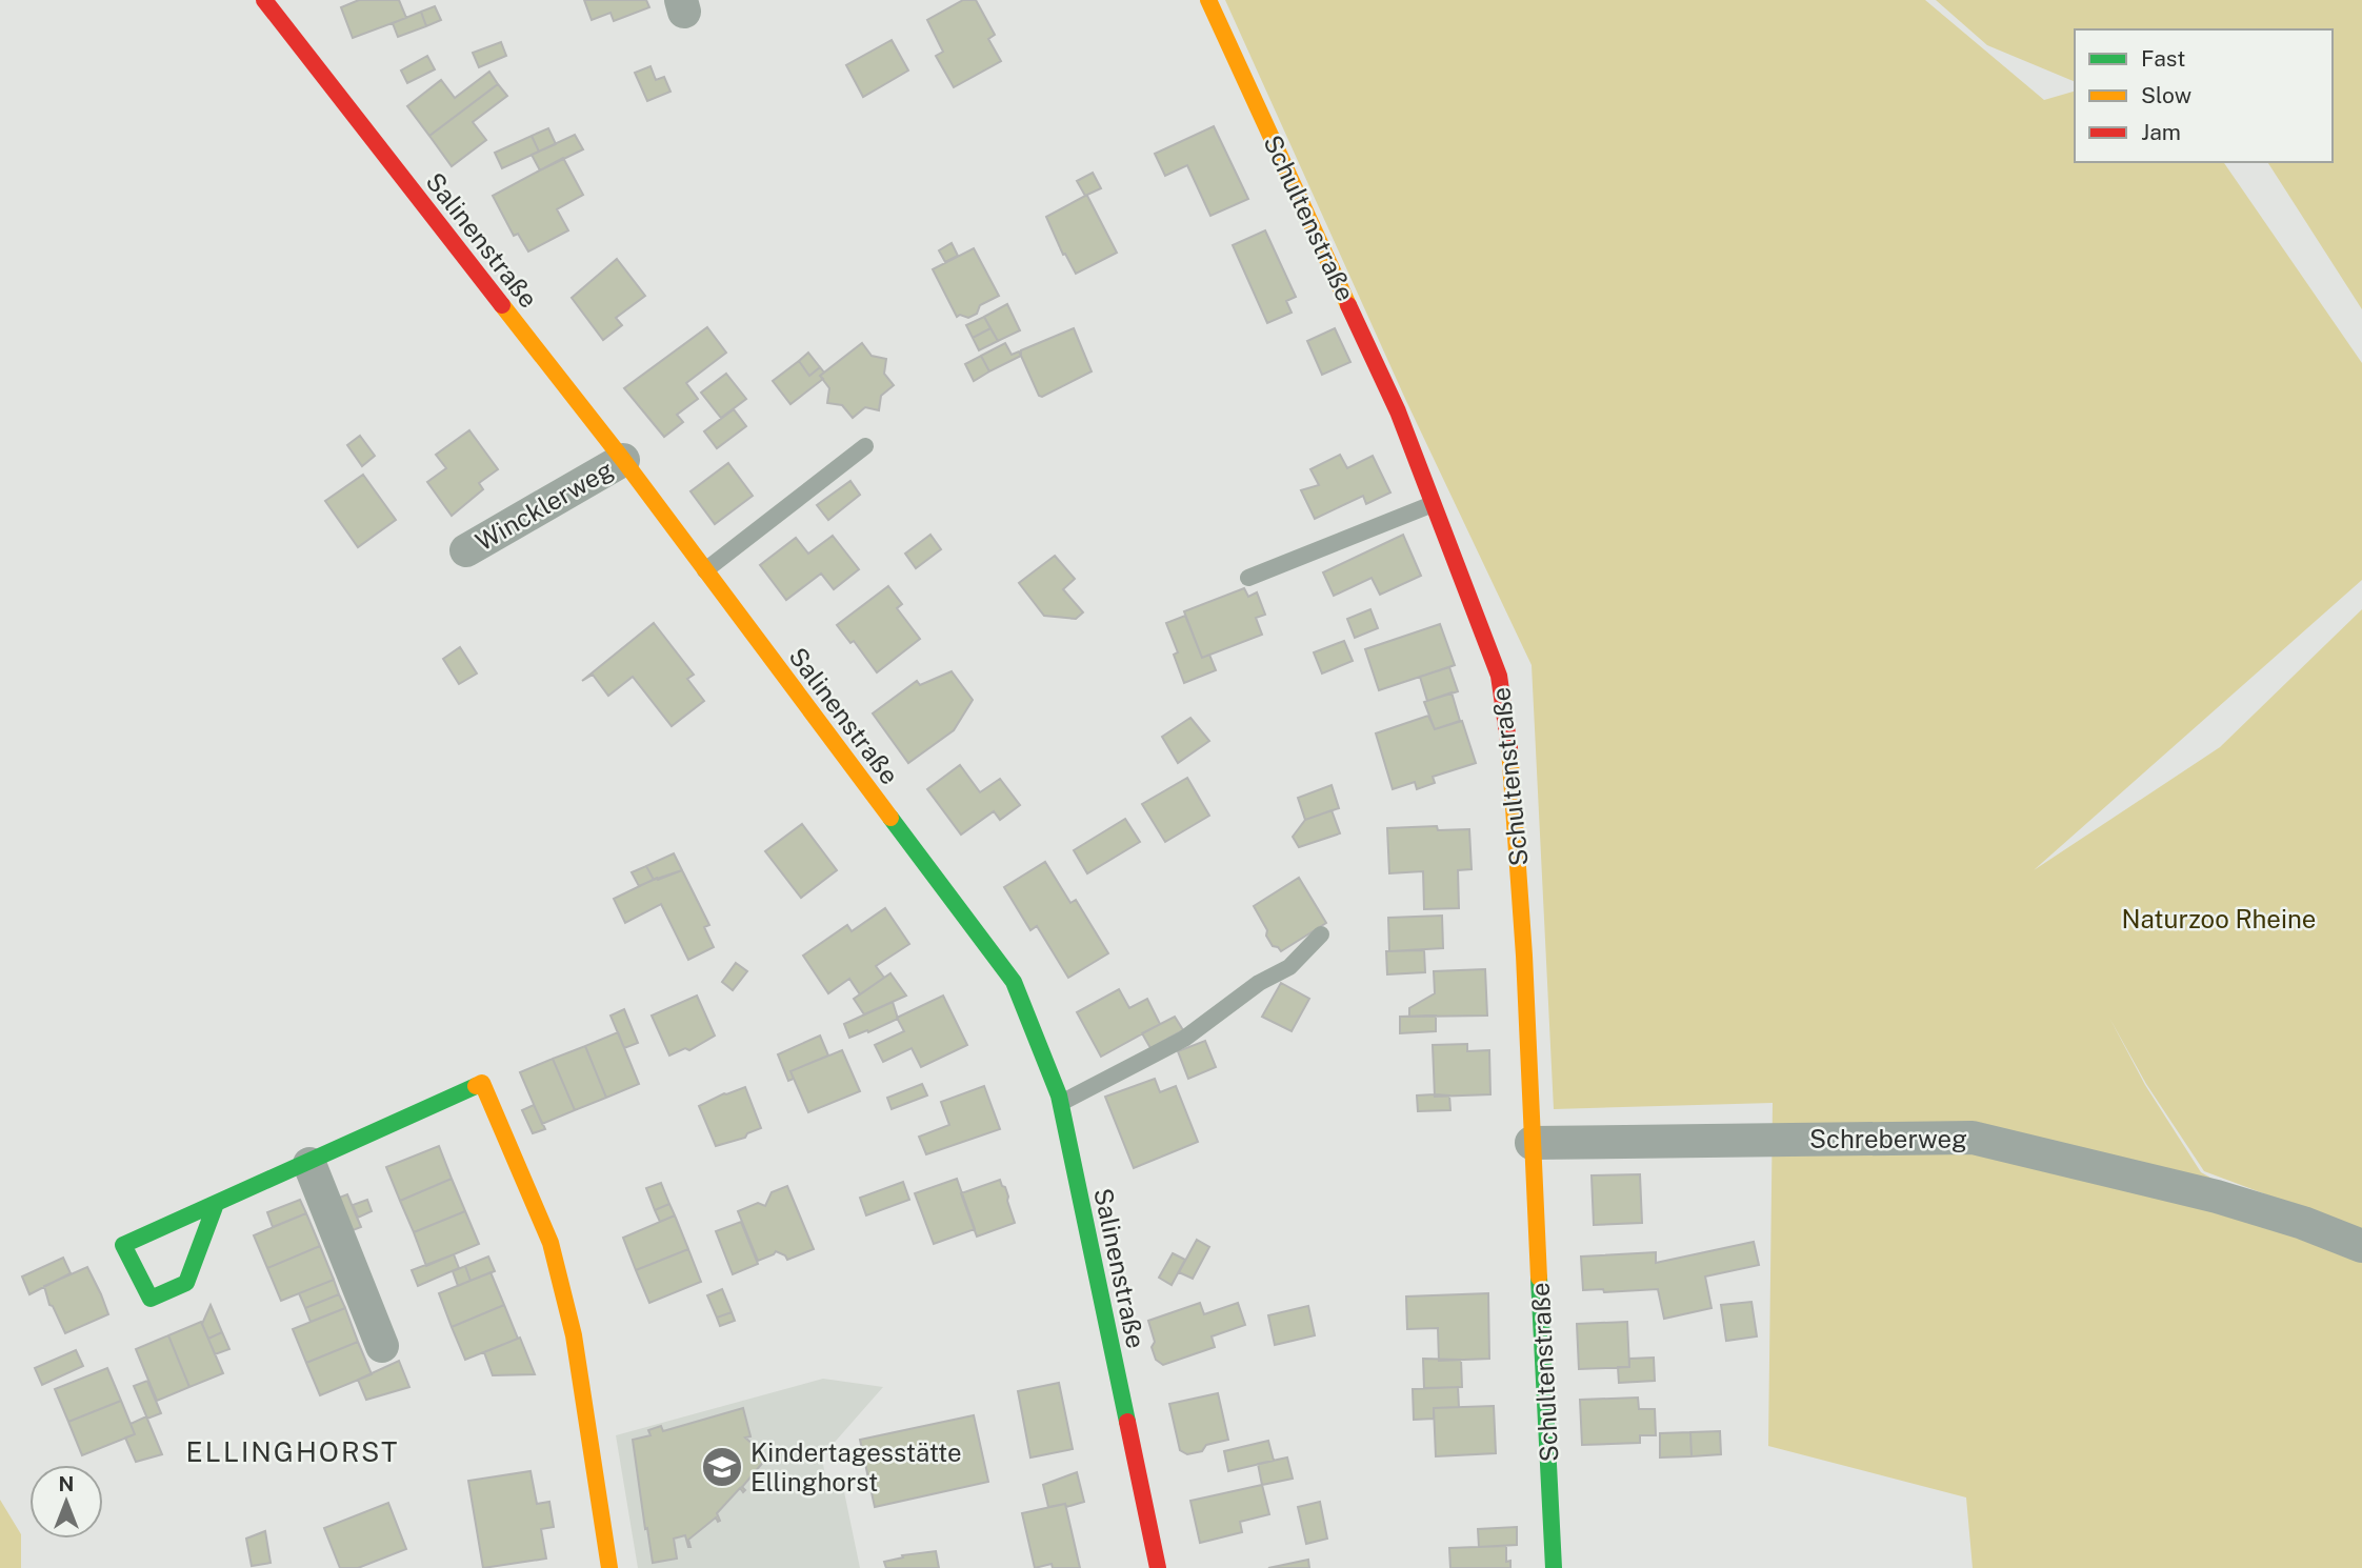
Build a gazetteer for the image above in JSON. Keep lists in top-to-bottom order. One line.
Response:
{"streets":{"street":["Schultenstraße","Salinenstraße","Wincklerweg","Schreberweg"]},"crossings":[["Schultenstraße","Schreberweg"],["Salinenstraße","Wincklerweg"]],"districts":["ELLINGHORST"],"parks":["Naturzoo Rheine"],"places":{"school or university":["Kindertagesstätte Ellinghorst"]},"legend":["Fast","Slow","Jam"],"north":"top"}
